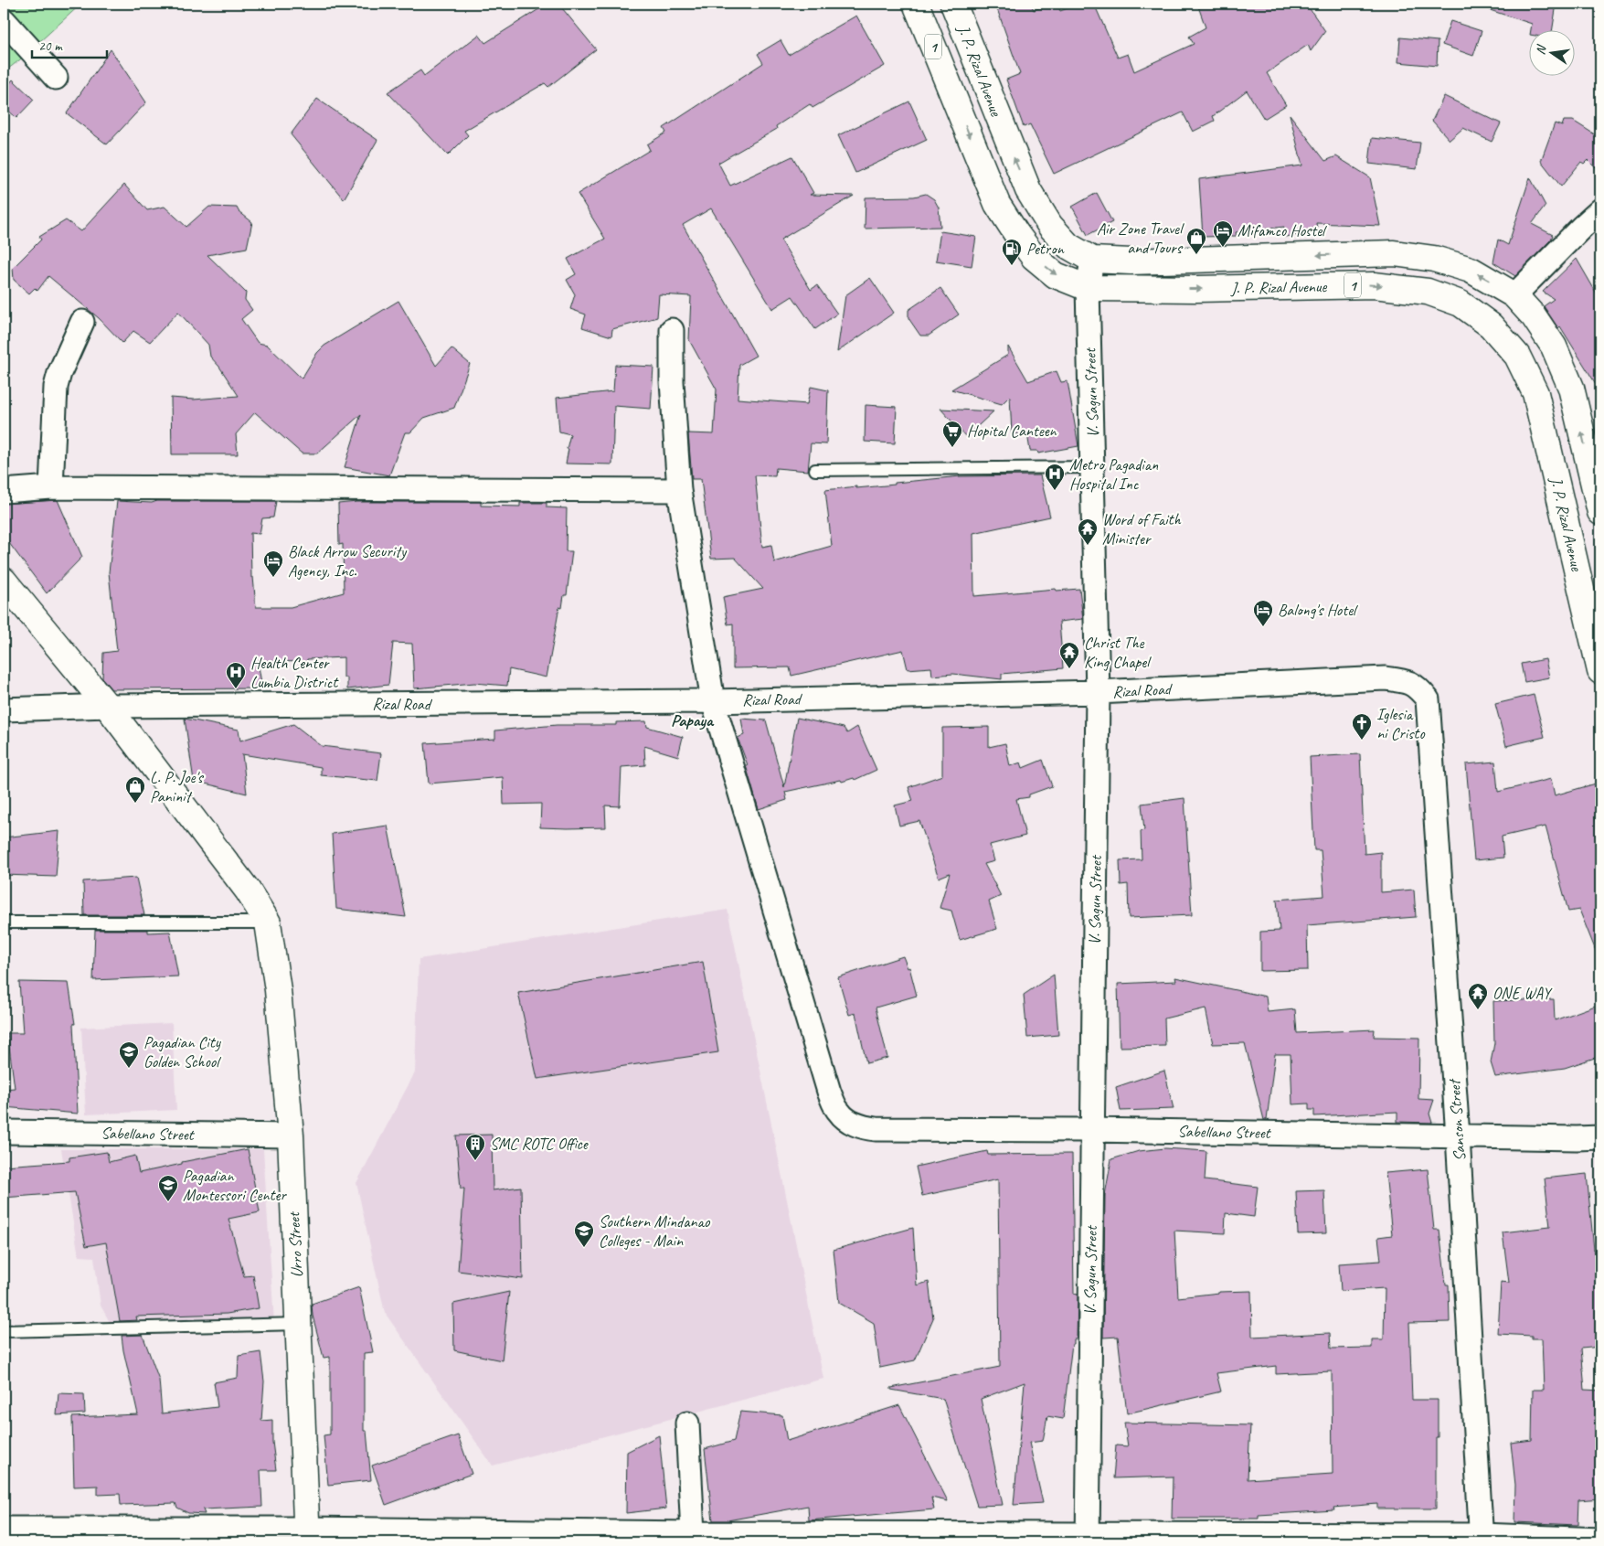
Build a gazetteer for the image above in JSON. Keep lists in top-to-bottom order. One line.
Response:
{"streets":{"main road":["1","J. P. Rizal Avenue","Urro Street"],"street":["V. Sagun Street","Rizal Road","Sanson Street","Sabellano Street"]},"crossings":[["J. P. Rizal Avenue","V. Sagun Street"],["V. Sagun Street","Rizal Road"],["V. Sagun Street","Sabellano Street"],["Rizal Road","Sanson Street"],["Rizal Road","Sabellano Street"],["Sanson Street","Sabellano Street"],["Sabellano Street","Urro Street"]],"districts":["Papaya"],"places":{"hotel":["Mifamco Hostel","Black Arrow Security Agency, Inc.","Balong's Hotel"],"shop":["Air Zone Travel and Tours","L. P. Joe's Paninit"],"fuel station":["Petron"],"supermarket":["Hopital Canteen"],"hospital":["Metro Pagadian Hospital Inc","Health Center Lumbia District"],"temple":["Word of Faith Minister","Christ The King Chapel","ONE WAY"],"church":["Iglesia ni Cristo"],"school or university":["Pagadian City Golden School","Pagadian Montessori Center","Southern Mindanao Colleges - Main"],"building":["SMC ROTC Office"]},"scale_bar":"20 m","north":"left"}
